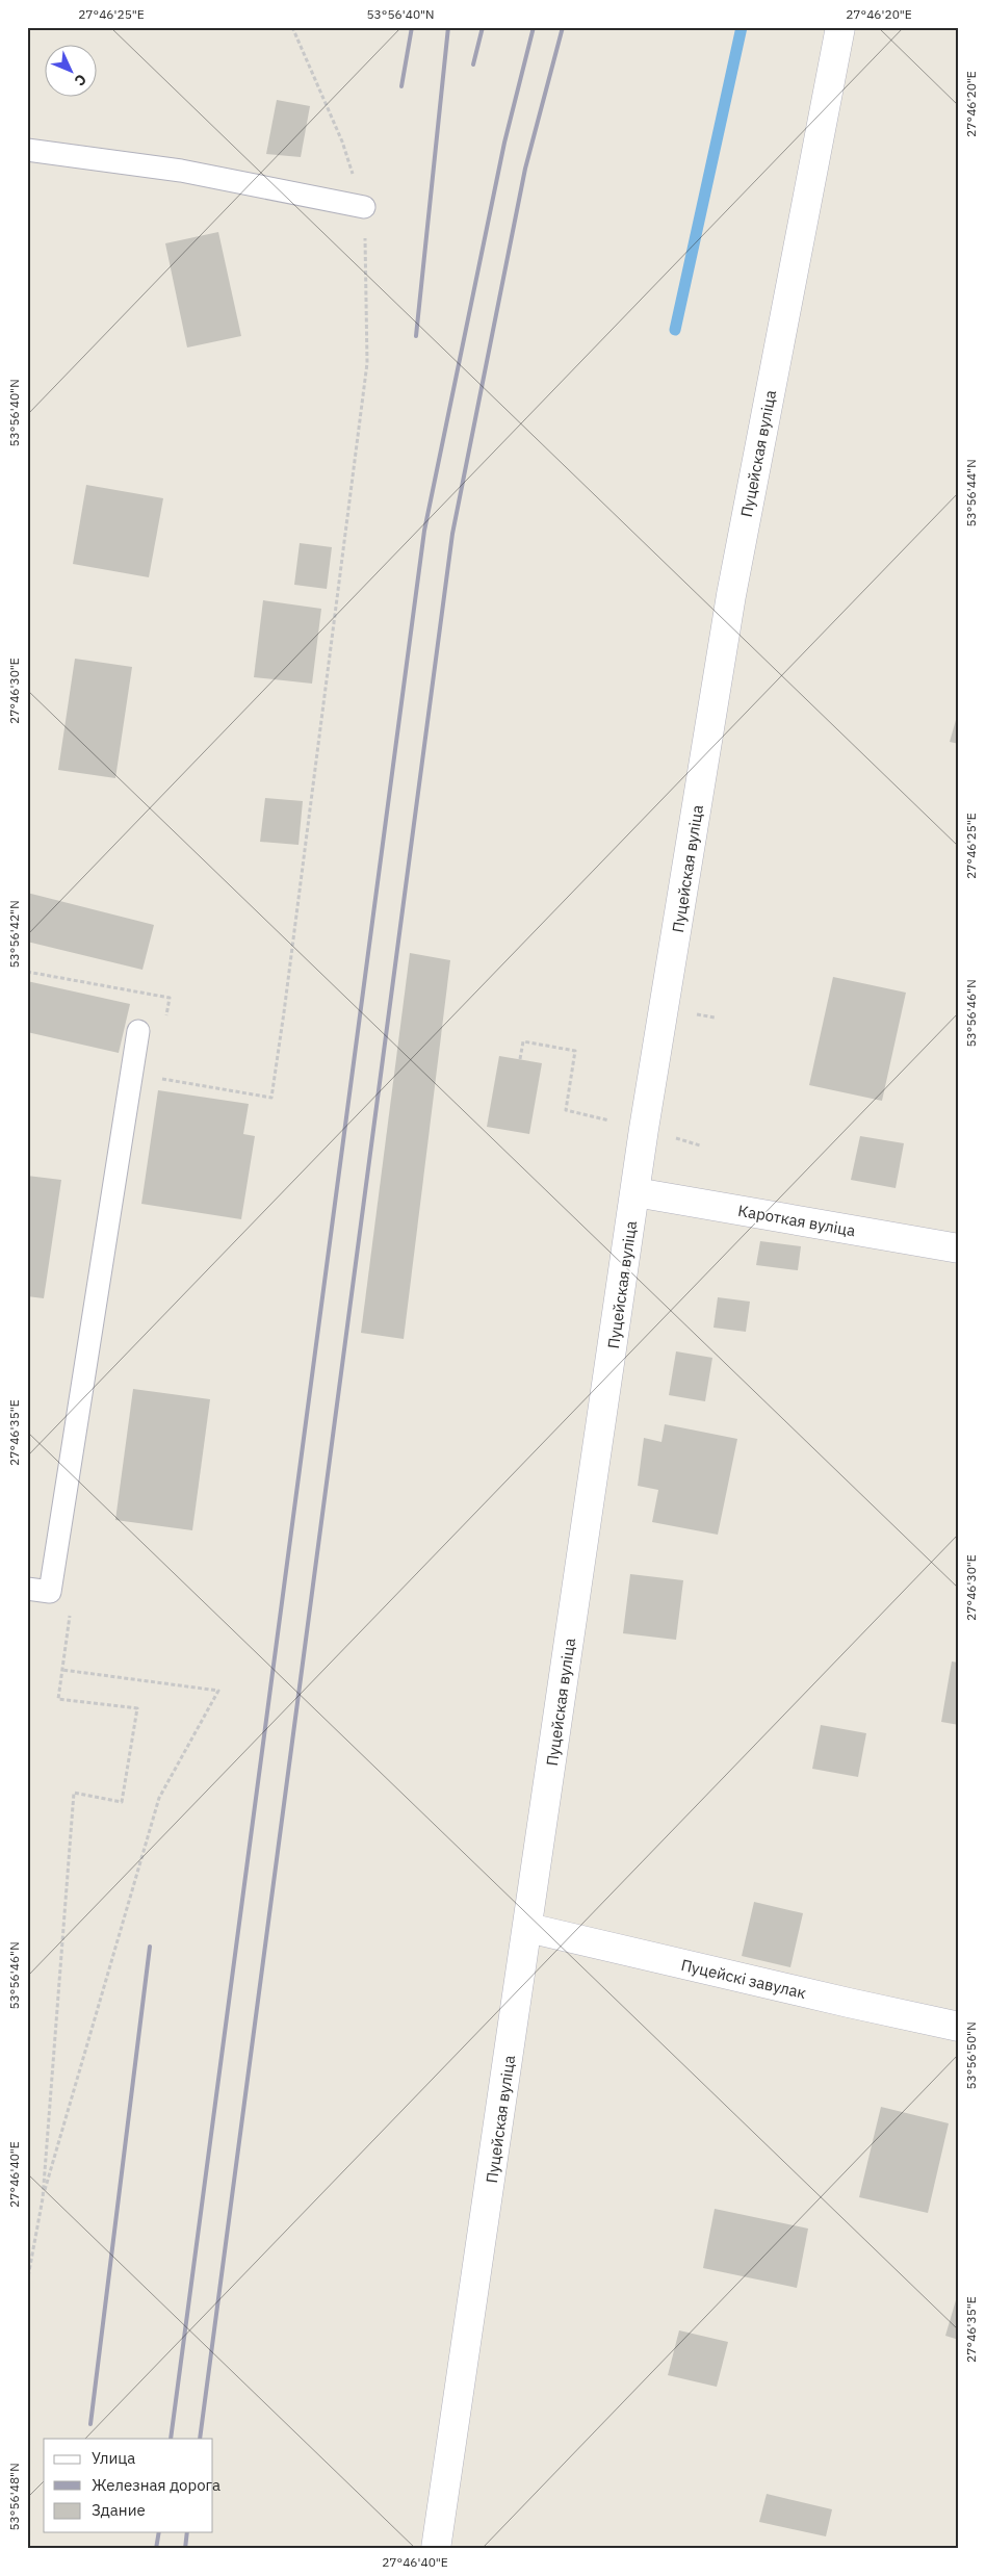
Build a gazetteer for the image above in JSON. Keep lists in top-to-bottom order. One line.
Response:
{"streets":{"street":["Пуцейская вуліца","Кароткая вуліца","Пуцейскі завулак"]},"crossings":[["Пуцейская вуліца","Кароткая вуліца"],["Пуцейская вуліца","Пуцейскі завулак"]],"legend":["Улица","Железная дорога","Здание"],"north":"bottom right","coordinates":["27°46'25\"E","53°56'40\"N","27°46'20\"E","53°56'44\"N","27°46'30\"E","53°56'42\"N","53°56'46\"N","27°46'35\"E","53°56'50\"N","27°46'40\"E","53°56'48\"N"]}
